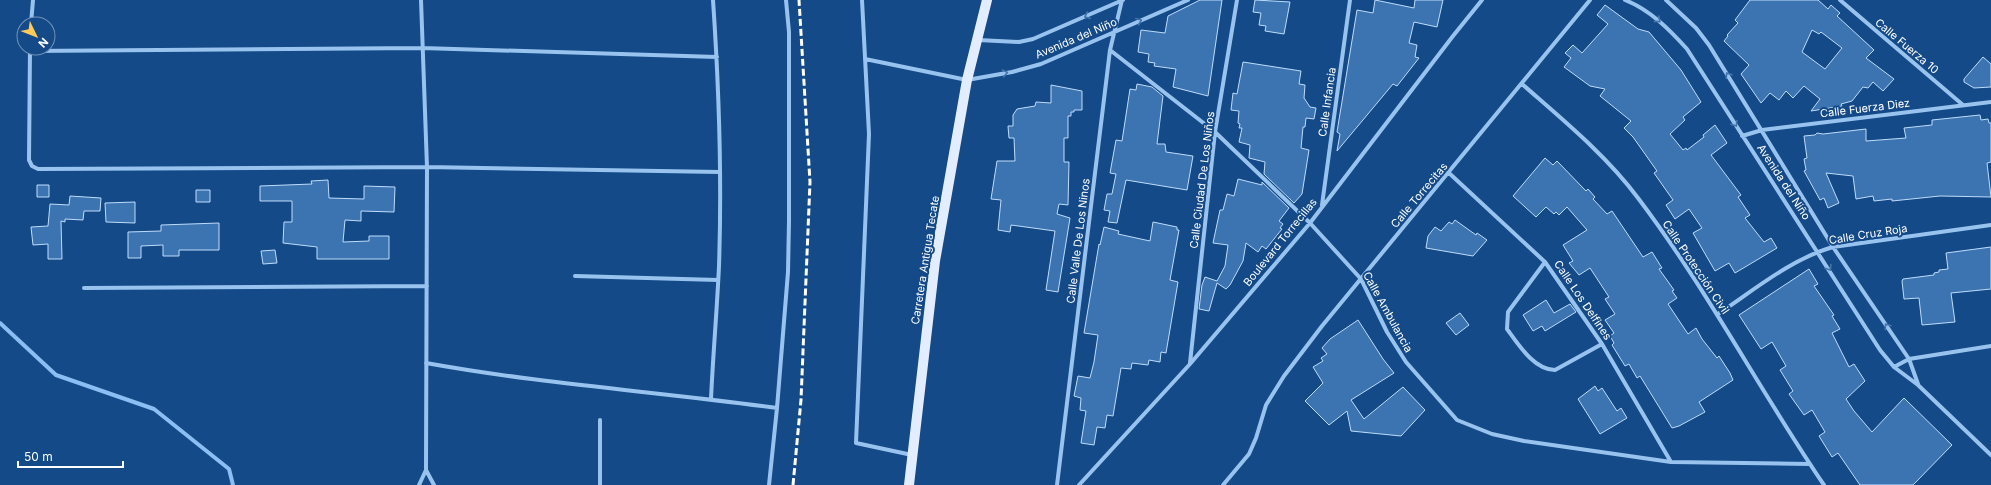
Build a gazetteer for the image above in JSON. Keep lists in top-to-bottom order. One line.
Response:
{"streets":{"main road":["Carretera Antigua Tecate"],"street":["Avenida del Niño","Calle Fuerza 10","Calle Infancia","Calle Fuerza Diez","Calle Ciudad De Los Niños","Calle Torrecitas","Calle Cruz Roja","Calle Valle De Los Ninos","Boulevard Torrecillas","Calle Protección Civil","Calle Los Delfines","Calle Ambulancia"]},"crossings":[["Avenida del Niño","Calle Fuerza Diez"],["Avenida del Niño","Calle Cruz Roja"],["Avenida del Niño","Calle Valle De Los Ninos"],["Avenida del Niño","Carretera Antigua Tecate"],["Calle Fuerza 10","Calle Fuerza Diez"],["Calle Infancia","Boulevard Torrecillas"],["Calle Ciudad De Los Niños","Boulevard Torrecillas"],["Calle Ciudad De Los Niños","Calle Ambulancia"],["Calle Torrecitas","Calle Protección Civil"],["Calle Torrecitas","Calle Los Delfines"],["Calle Torrecitas","Calle Ambulancia"],["Calle Cruz Roja","Calle Protección Civil"],["Calle Valle De Los Ninos","Calle Ambulancia"],["Boulevard Torrecillas","Calle Ambulancia"],["Calle Los Delfines","Calle Ambulancia"]],"scale_bar":"50 m","north":"bottom right"}
